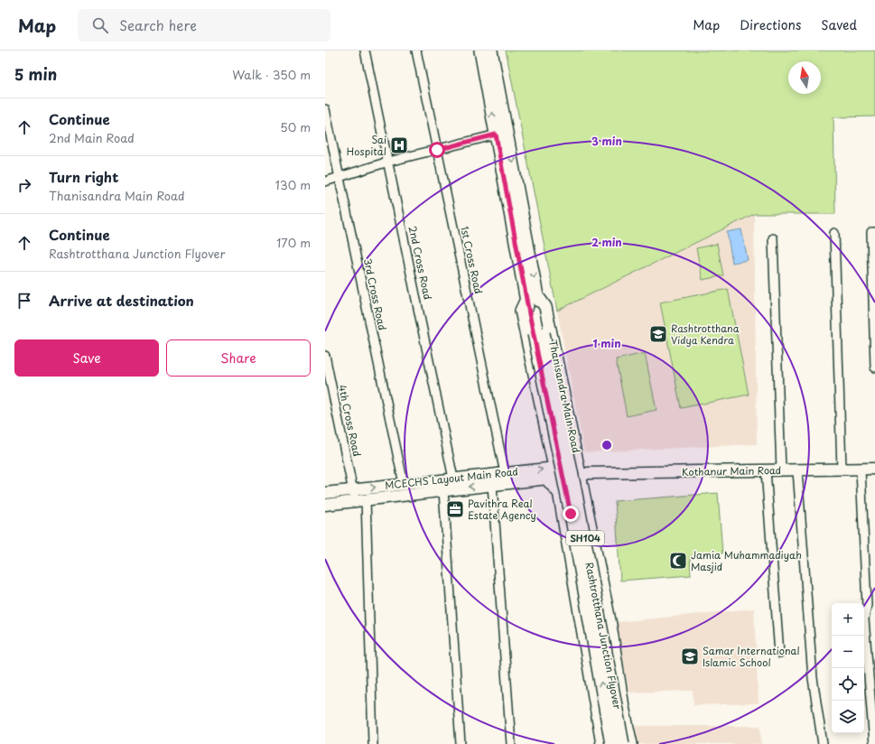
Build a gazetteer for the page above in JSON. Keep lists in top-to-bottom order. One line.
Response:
{"streets":{"main road":["Thanisandra Main Road","Kothanur Main Road","MCECHS Layout Main Road","SH104","Rashtrotthana Junction Flyover"],"street":["1st Cross Road","2nd Cross Road","3rd Cross Road","4th Cross Road"]},"crossings":[["1st Cross Road","MCECHS Layout Main Road"],["2nd Cross Road","MCECHS Layout Main Road"],["3rd Cross Road","MCECHS Layout Main Road"],["Thanisandra Main Road","Kothanur Main Road"],["Thanisandra Main Road","MCECHS Layout Main Road"],["Thanisandra Main Road","Rashtrotthana Junction Flyover"],["4th Cross Road","MCECHS Layout Main Road"],["Kothanur Main Road","MCECHS Layout Main Road"]],"places":{"hospital":["Sai Hospital"],"school or university":["Rashtrotthana Vidya Kendra","Samar International Islamic School"],"office":["Pavithra Real Estate Agency"],"mosque":["Jamia Muhammadiyah Masjid"]},"north":"top","page":{"header":"Map","search":"Search here","nav":["Map","Directions","Saved"],"heading":["5 min","Walk · 350 m"],"list":[["Continue","2nd Main Road","50 m"],["Turn right","Thanisandra Main Road","130 m"],["Continue","Rashtrotthana Junction Flyover","170 m"],"Arrive at destination"],"buttons":["Save","Share"],"map_buttons":["+","−"]},"rings":["3 min","2 min","1 min"]}
